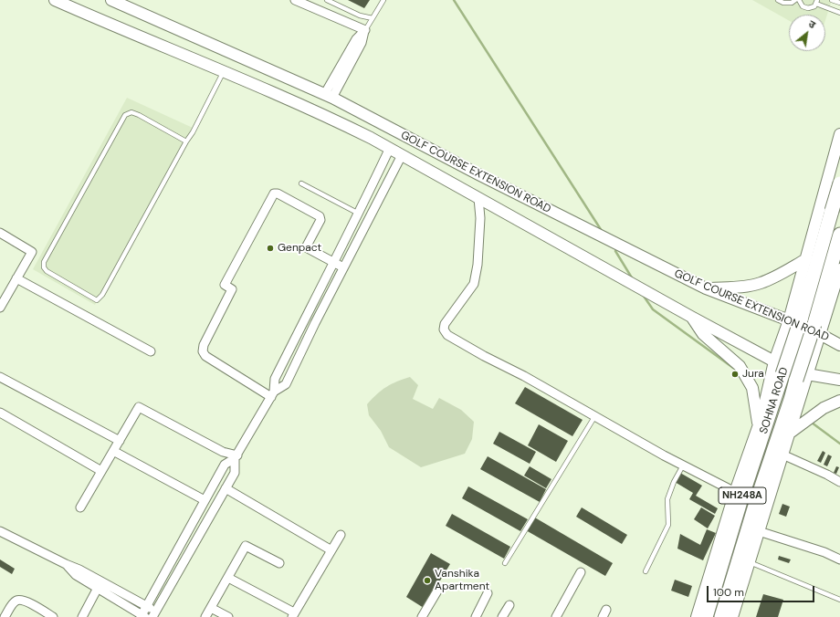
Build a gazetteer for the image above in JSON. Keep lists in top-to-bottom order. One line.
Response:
{"streets":{"highway":["SOHNA ROAD","NH248A"],"main road":["GOLF COURSE EXTENSION ROAD"]},"crossings":[["GOLF COURSE EXTENSION ROAD","SOHNA ROAD"]],"places":["Genpact","Jura","Vanshika Apartment"],"scale_bar":"100 m","north":"top right"}
